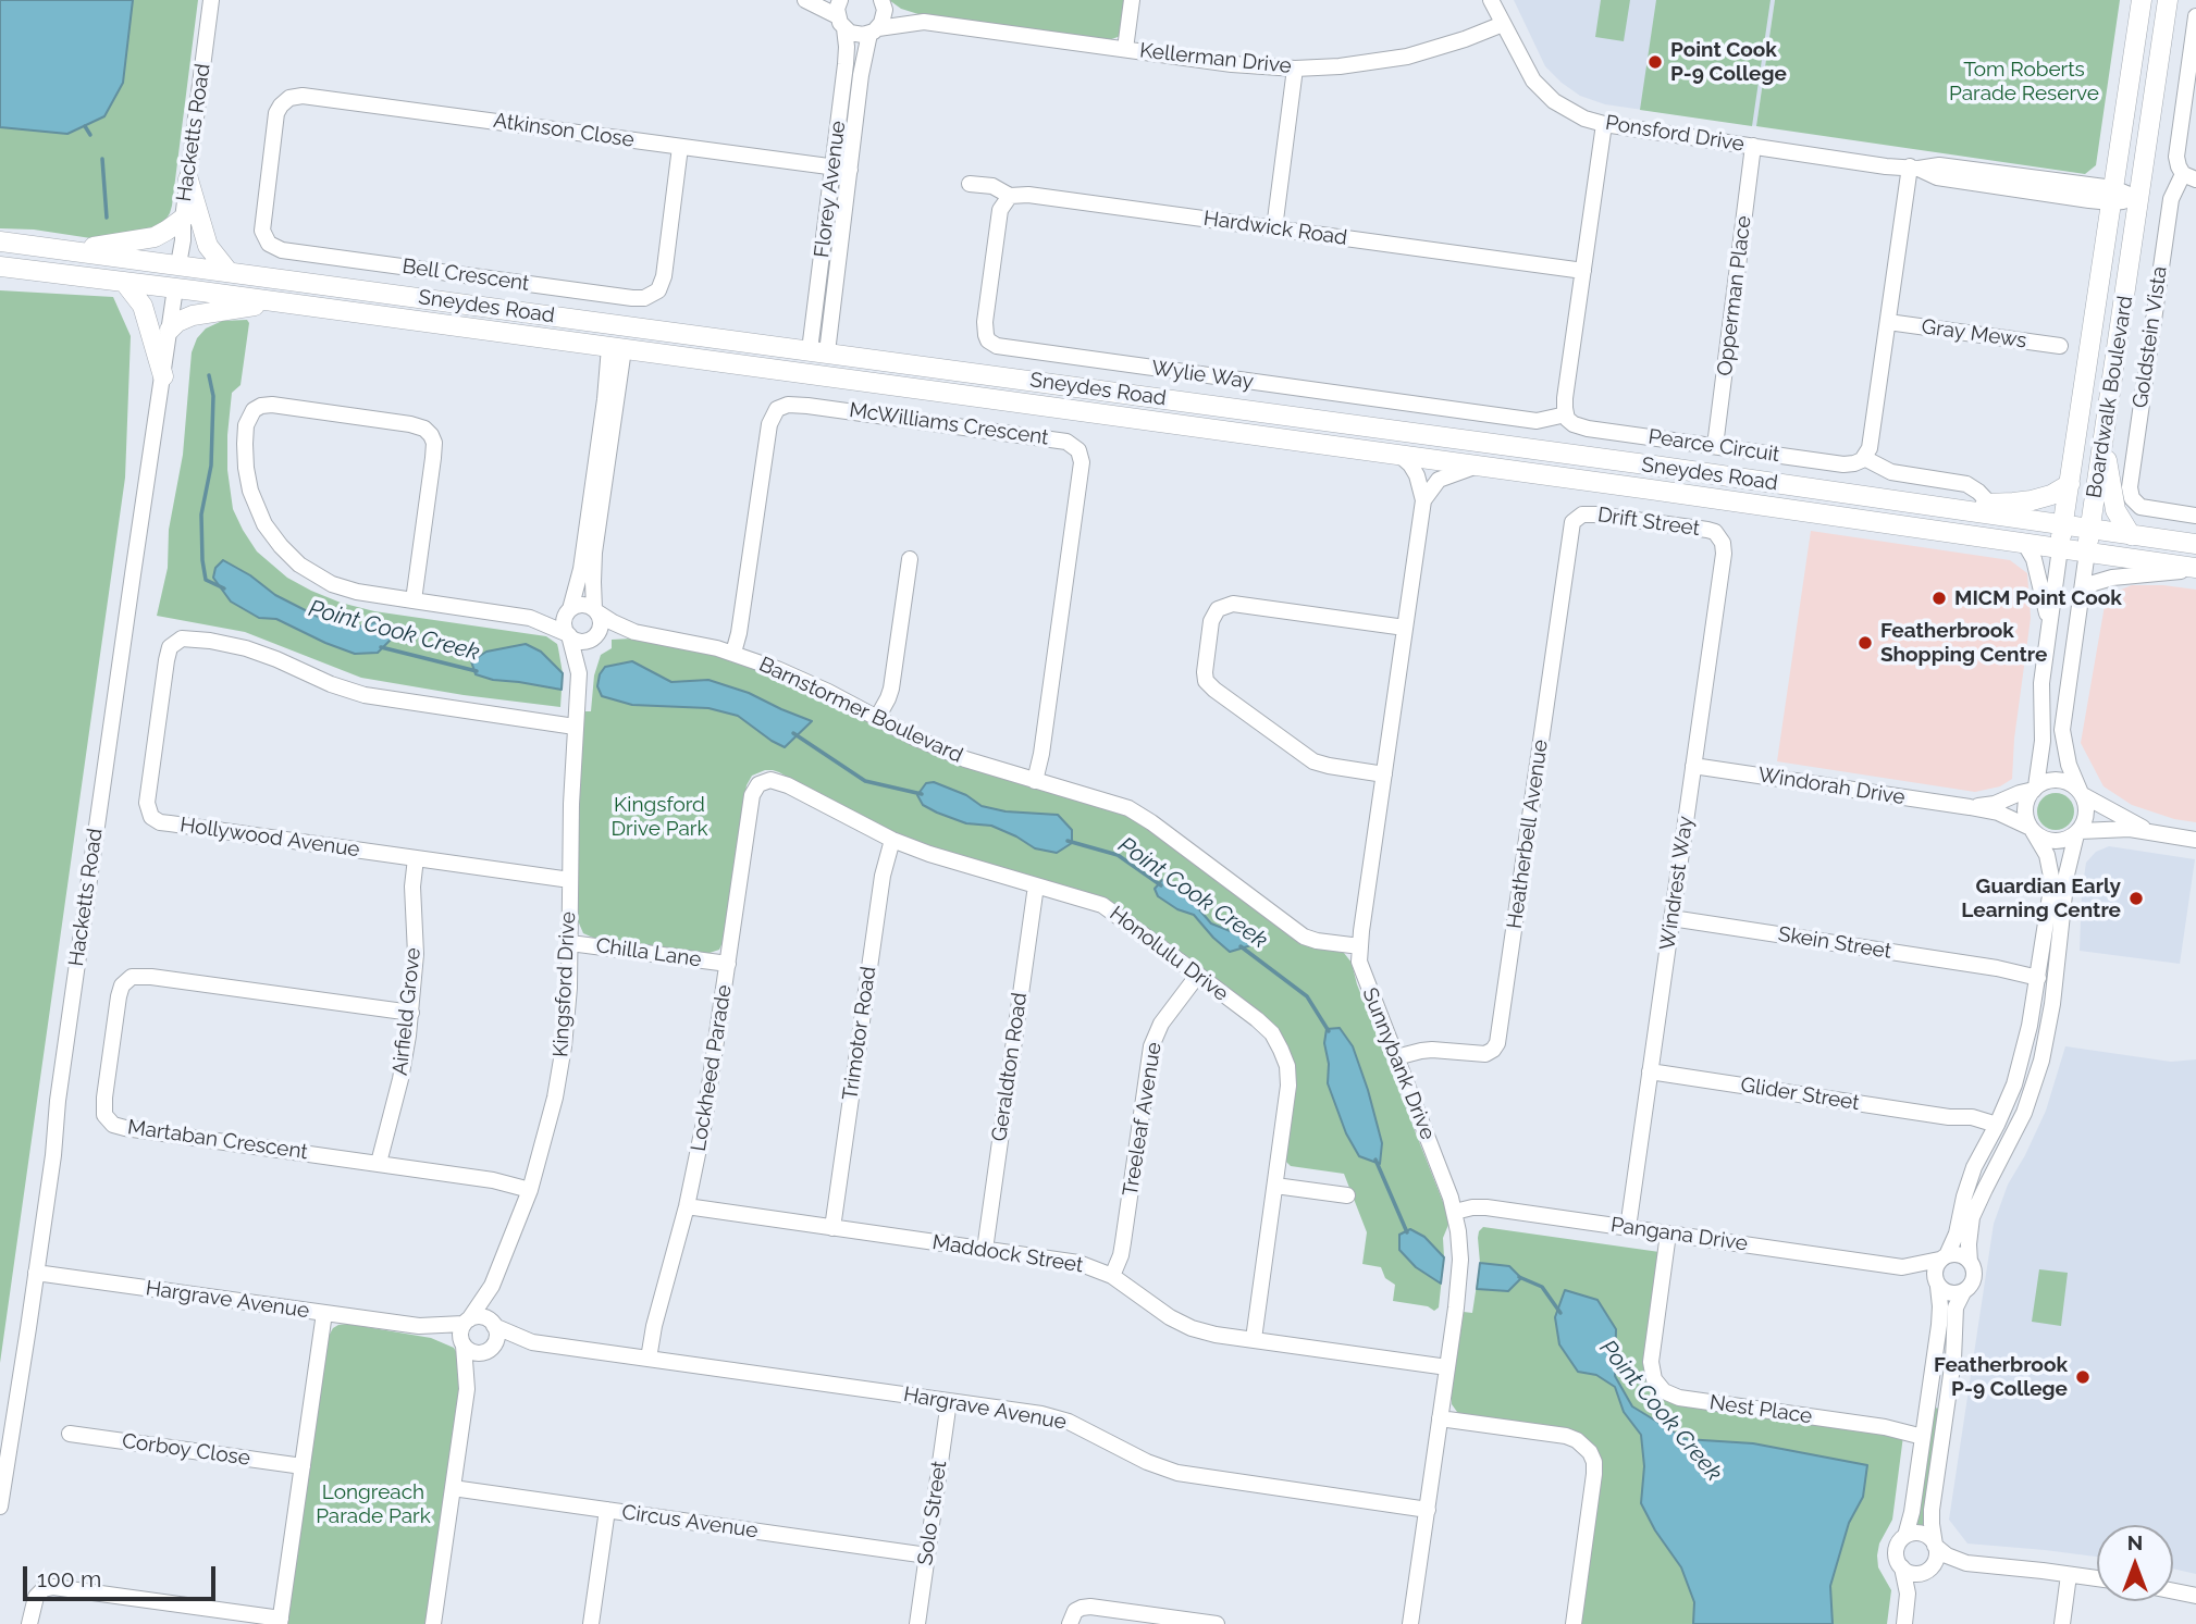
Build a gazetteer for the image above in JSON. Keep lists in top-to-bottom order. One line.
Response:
{"streets":{"main road":["Sneydes Road","Boardwalk Boulevard"],"street":["Kellerman Drive","Atkinson Close","Hacketts Road","Ponsford Drive","Florey Avenue","Hardwick Road","Bell Crescent","Opperman Place","Gray Mews","Goldstein Vista","Wylie Way","McWilliams Crescent","Pearce Circuit","Drift Street","Barnstormer Boulevard","Windorah Drive","Heatherbell Avenue","Hollywood Avenue","Windrest Way","Skein Street","Chilla Lane","Honolulu Drive","Kingsford Drive","Airfield Grove","Trimotor Road","Sunnybank Drive","Geraldton Road","Lockheed Parade","Glider Street","Treeleaf Avenue","Martaban Crescent","Pangana Drive","Maddock Street","Hargrave Avenue","Nest Place","Corboy Close","Solo Street","Circus Avenue"]},"crossings":[["Kellerman Drive","Ponsford Drive"],["Kellerman Drive","Florey Avenue"],["Atkinson Close","Florey Avenue"],["Atkinson Close","Bell Crescent"],["Hacketts Road","Sneydes Road"],["Hacketts Road","Hargrave Avenue"],["Ponsford Drive","Opperman Place"],["Ponsford Drive","Boardwalk Boulevard"],["Florey Avenue","Sneydes Road"],["Hardwick Road","Wylie Way"],["Opperman Place","Pearce Circuit"],["Sneydes Road","Boardwalk Boulevard"],["Sneydes Road","Sunnybank Drive"],["Wylie Way","Pearce Circuit"],["Boardwalk Boulevard","Windorah Drive"],["McWilliams Crescent","Barnstormer Boulevard"],["Drift Street","Heatherbell Avenue"],["Drift Street","Windrest Way"],["Barnstormer Boulevard","Kingsford Drive"],["Barnstormer Boulevard","Sunnybank Drive"],["Windorah Drive","Windrest Way"],["Heatherbell Avenue","Sunnybank Drive"],["Hollywood Avenue","Kingsford Drive"],["Hollywood Avenue","Airfield Grove"],["Windrest Way","Skein Street"],["Windrest Way","Glider Street"],["Windrest Way","Pangana Drive"],["Chilla Lane","Kingsford Drive"],["Chilla Lane","Lockheed Parade"],["Honolulu Drive","Trimotor Road"],["Honolulu Drive","Geraldton Road"],["Honolulu Drive","Lockheed Parade"],["Honolulu Drive","Treeleaf Avenue"],["Honolulu Drive","Maddock Street"],["Kingsford Drive","Martaban Crescent"],["Kingsford Drive","Hargrave Avenue"],["Airfield Grove","Martaban Crescent"],["Trimotor Road","Maddock Street"],["Sunnybank Drive","Pangana Drive"],["Sunnybank Drive","Maddock Street"],["Sunnybank Drive","Hargrave Avenue"],["Geraldton Road","Maddock Street"],["Lockheed Parade","Maddock Street"],["Lockheed Parade","Hargrave Avenue"],["Treeleaf Avenue","Maddock Street"],["Pangana Drive","Nest Place"],["Hargrave Avenue","Solo Street"],["Solo Street","Circus Avenue"]],"water":["Point Cook Creek"],"parks":["Tom Roberts Parade Reserve","Kingsford Drive Park","Longreach Parade Park"],"places":["Point Cook P-9 College","MICM Point Cook","Featherbrook Shopping Centre","Guardian Early Learning Centre","Featherbrook P-9 College"],"scale_bar":"100 m","north":"top"}
